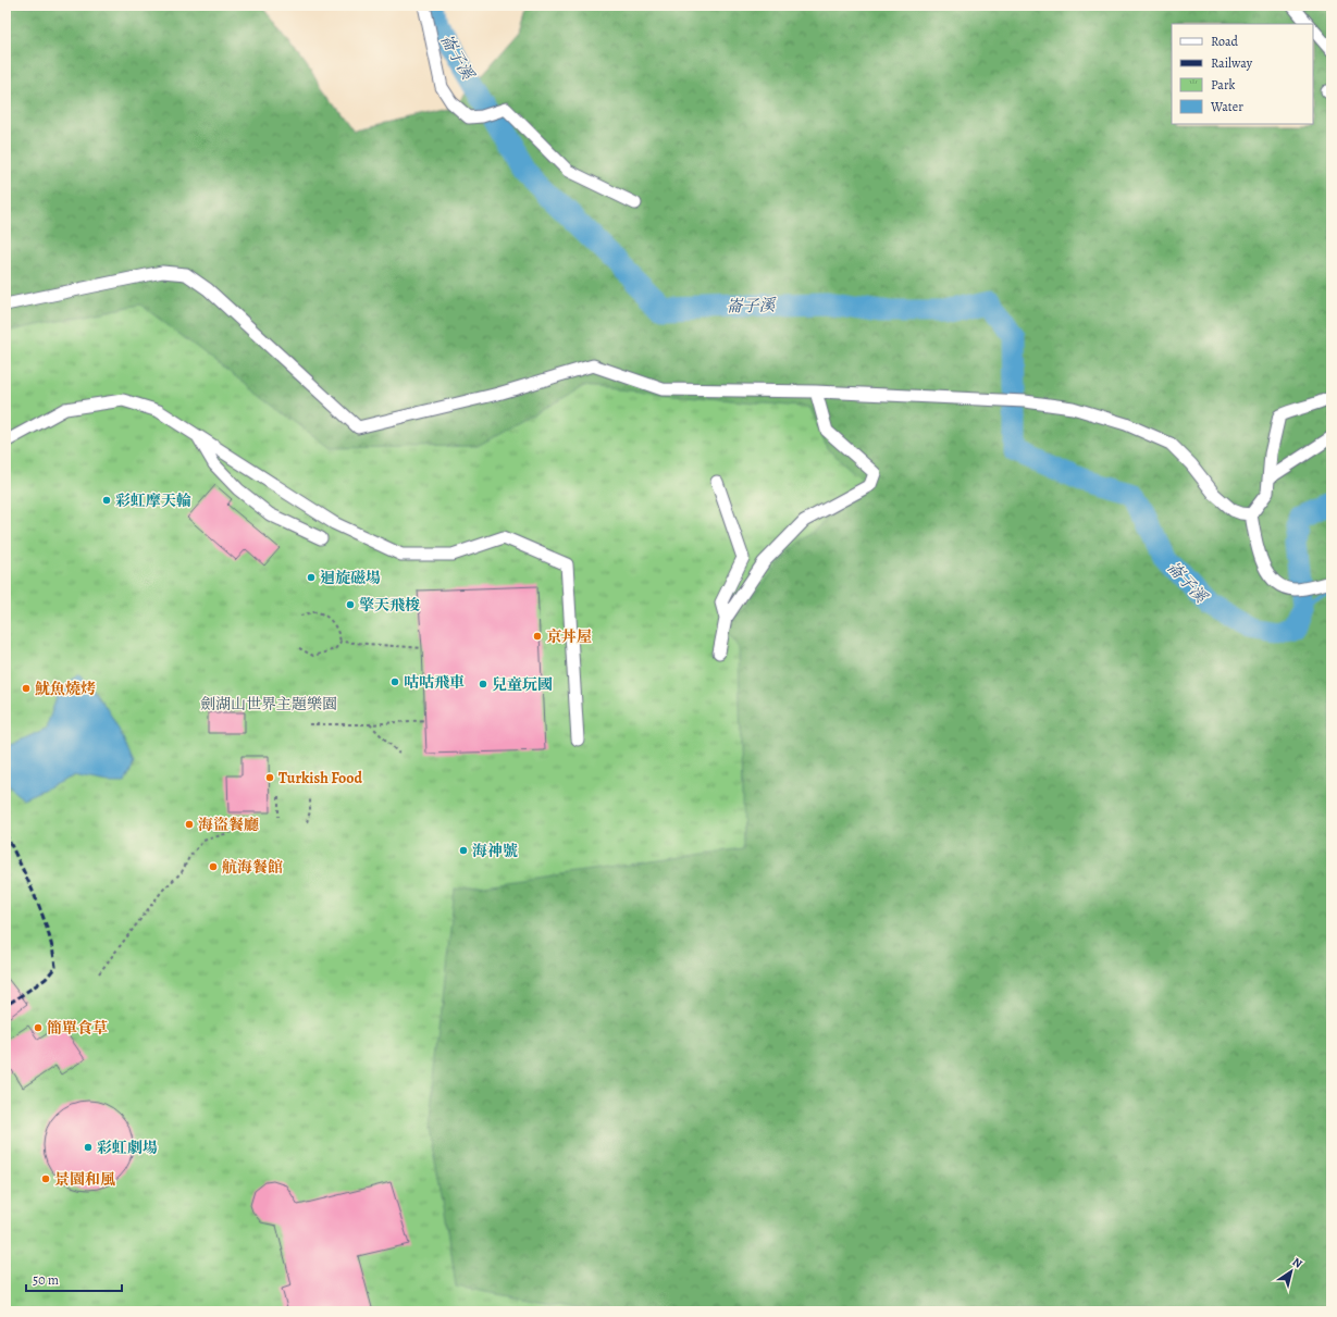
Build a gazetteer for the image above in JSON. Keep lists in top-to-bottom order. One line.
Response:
{"water":["崙子溪"],"parks":["劍湖山世界主題樂園"],"places":["彩虹摩天輪","迴旋磁場","擎天飛梭","京丼屋","咕咕飛車","兒童玩國","魷魚燒烤","Turkish Food","海盜餐廳","海神號","航海餐館","簡單食草","彩虹劇場","景園和風"],"legend":["Road","Railway","Park","Water"],"scale_bar":"50 m","north":"top right"}
